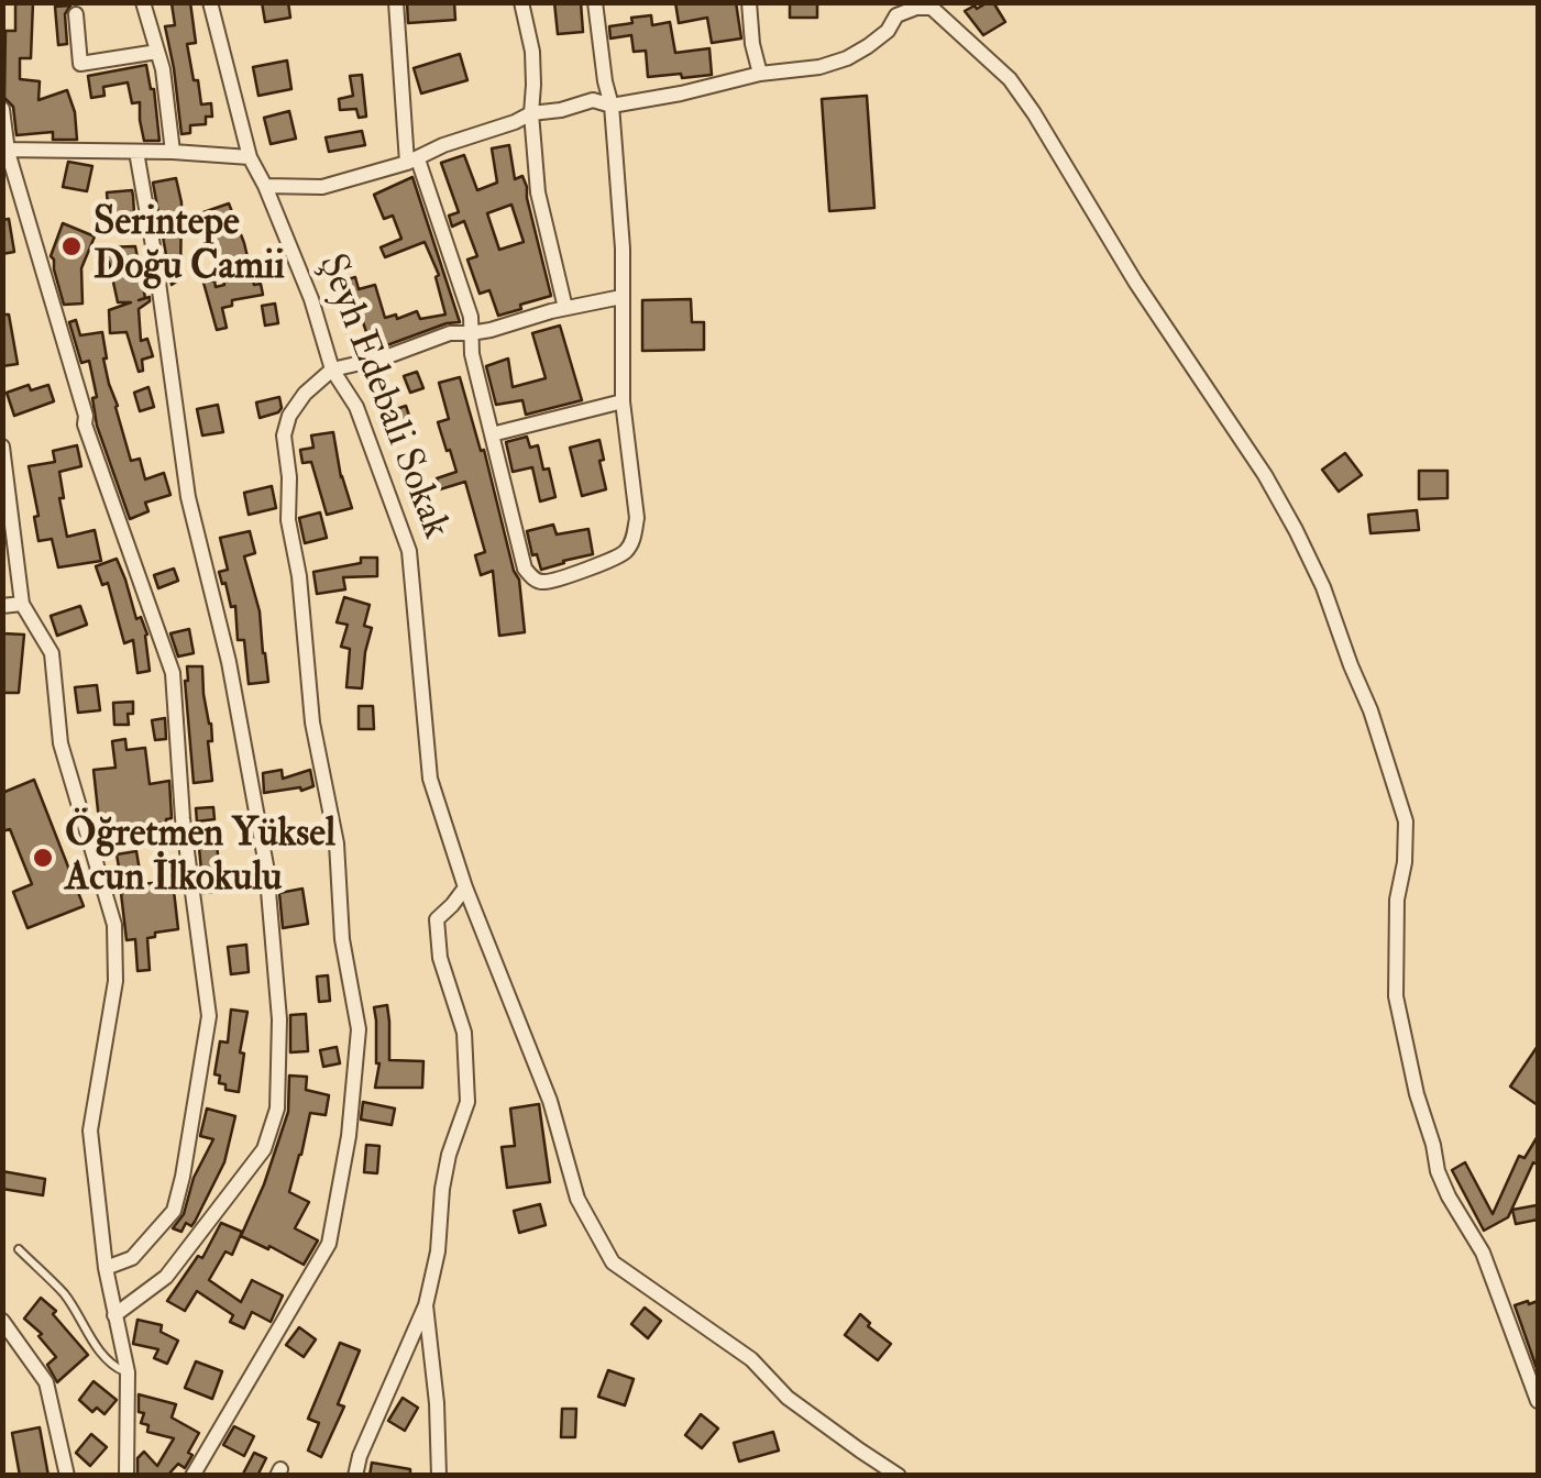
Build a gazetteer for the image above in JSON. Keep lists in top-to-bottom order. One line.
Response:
{"streets":{"street":["Şeyh Edebali Sokak"]},"places":["Serintepe Doğu Camii","Öğretmen Yüksel Acun İlkokulu"]}
